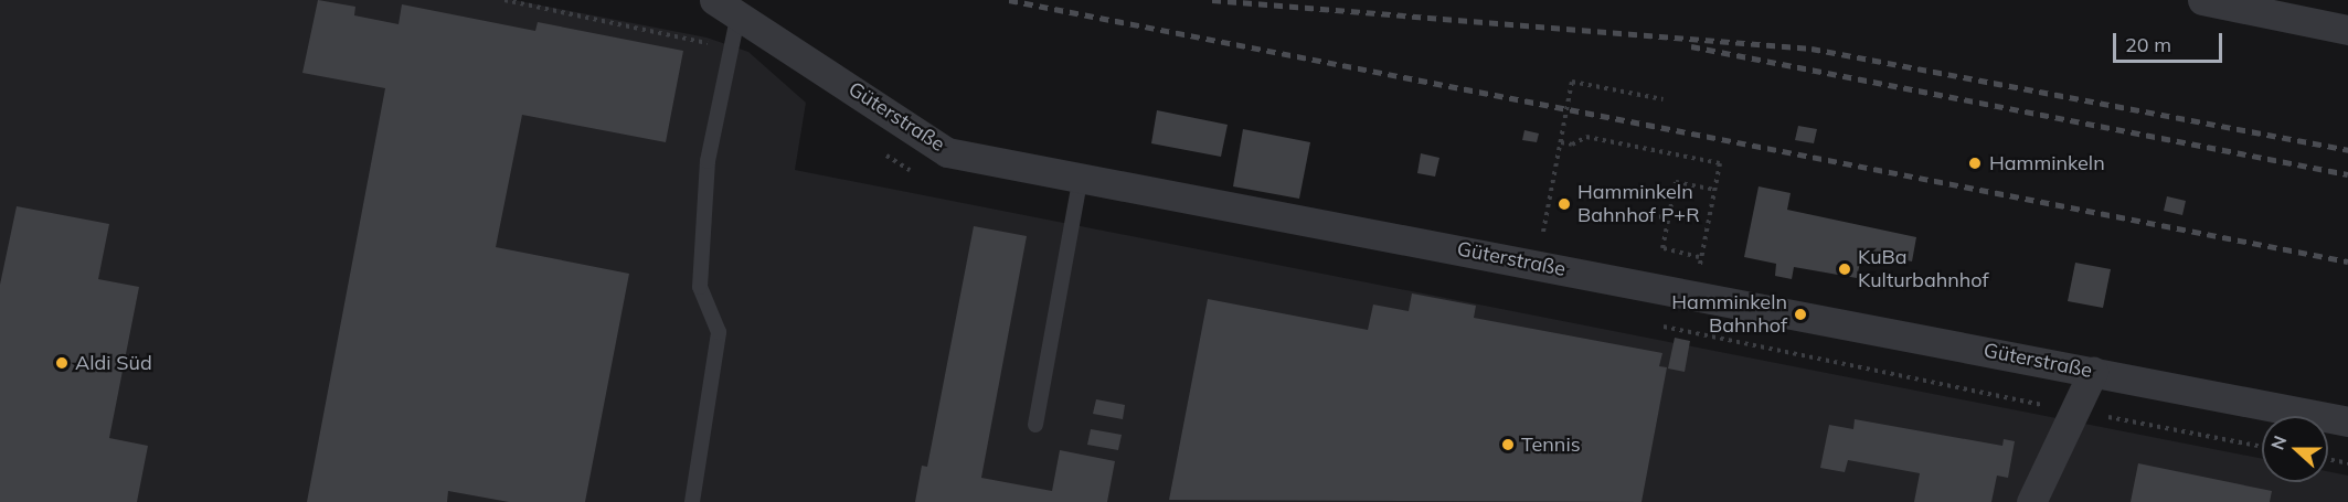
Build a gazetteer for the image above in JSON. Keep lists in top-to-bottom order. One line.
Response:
{"streets":{"street":["Güterstraße"]},"places":["Hamminkeln","Hamminkeln Bahnhof P+R","KuBa Kulturbahnhof","Hamminkeln Bahnhof","Aldi Süd","Tennis"],"scale_bar":"20 m","north":"left"}
